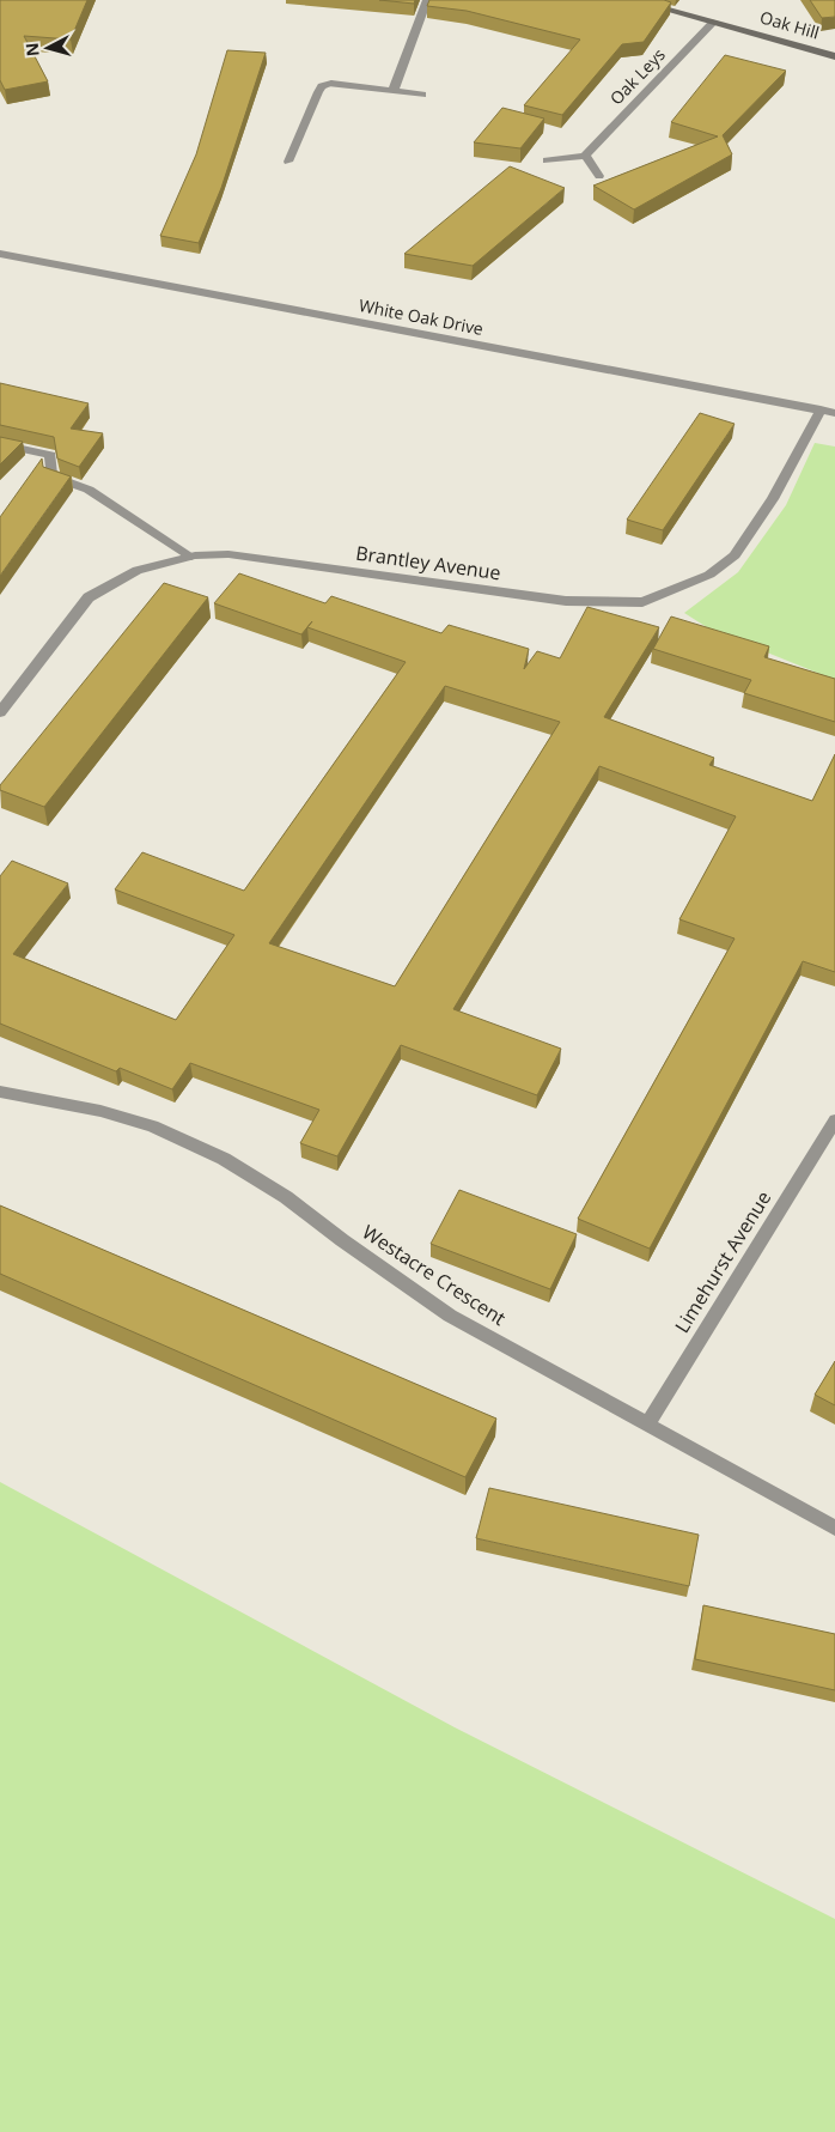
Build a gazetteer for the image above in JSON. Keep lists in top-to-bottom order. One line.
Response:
{"streets":{"street":["Oak Hill","Oak Leys","White Oak Drive","Brantley Avenue","Limehurst Avenue","Westacre Crescent"]},"crossings":[["Oak Hill","Oak Leys"],["White Oak Drive","Brantley Avenue"],["Limehurst Avenue","Westacre Crescent"]],"north":"left"}
